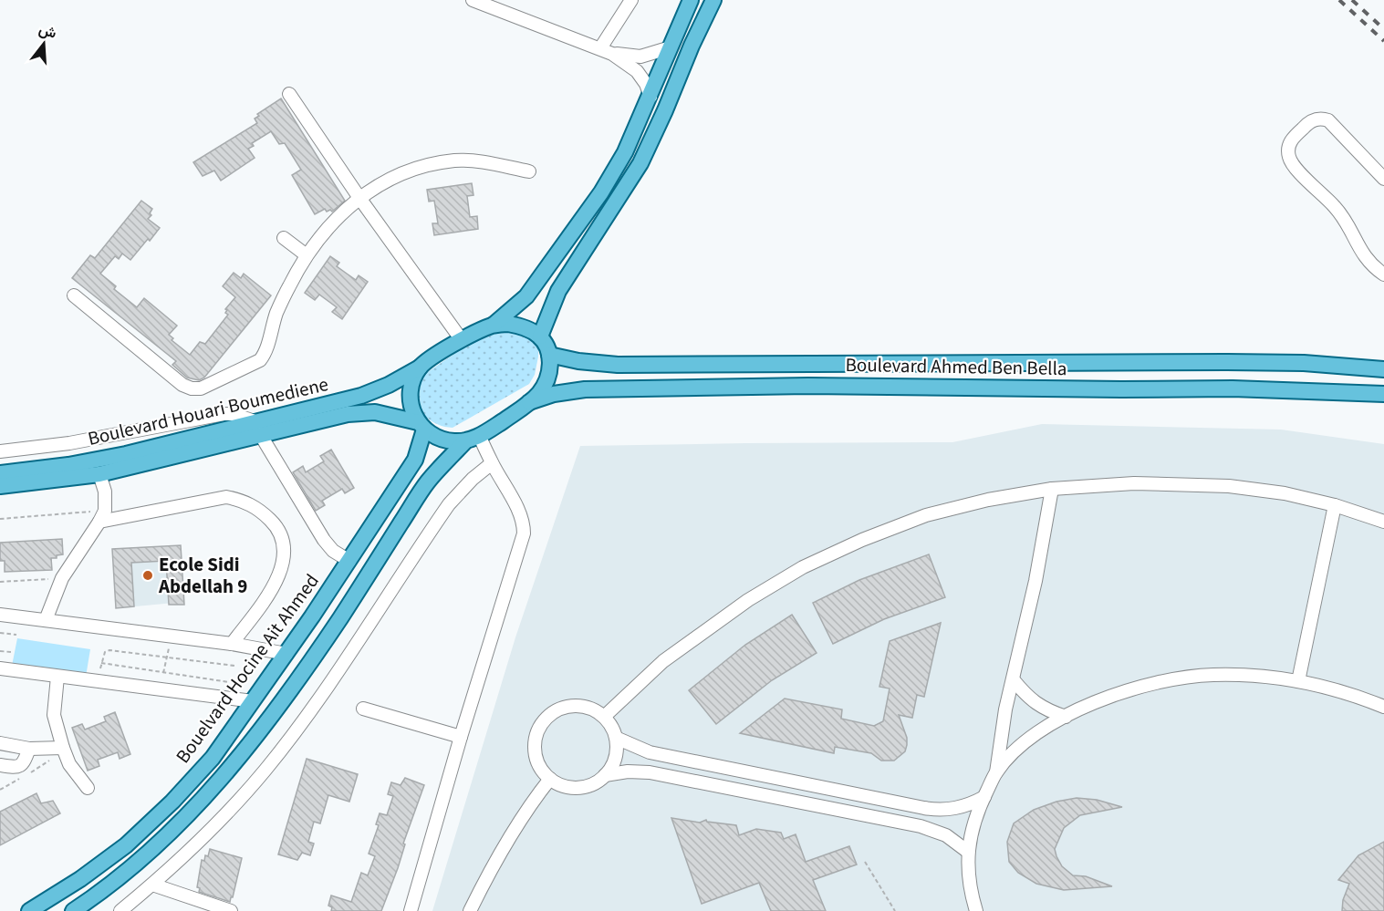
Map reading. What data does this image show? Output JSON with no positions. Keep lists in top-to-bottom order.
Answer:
{
  "streets": {
    "main road": ["Boulevard Ahmed Ben Bella", "Boulevard Houari Boumediene", "Bouelvard Hocine Ait Ahmed"]
  },
  "crossings": [
    ["Boulevard Ahmed Ben Bella", "Boulevard Houari Boumediene"],
    ["Boulevard Ahmed Ben Bella", "Bouelvard Hocine Ait Ahmed"],
    ["Boulevard Houari Boumediene", "Bouelvard Hocine Ait Ahmed"]
  ],
  "places": ["Ecole Sidi Abdellah 9"],
  "north": "top"
}
